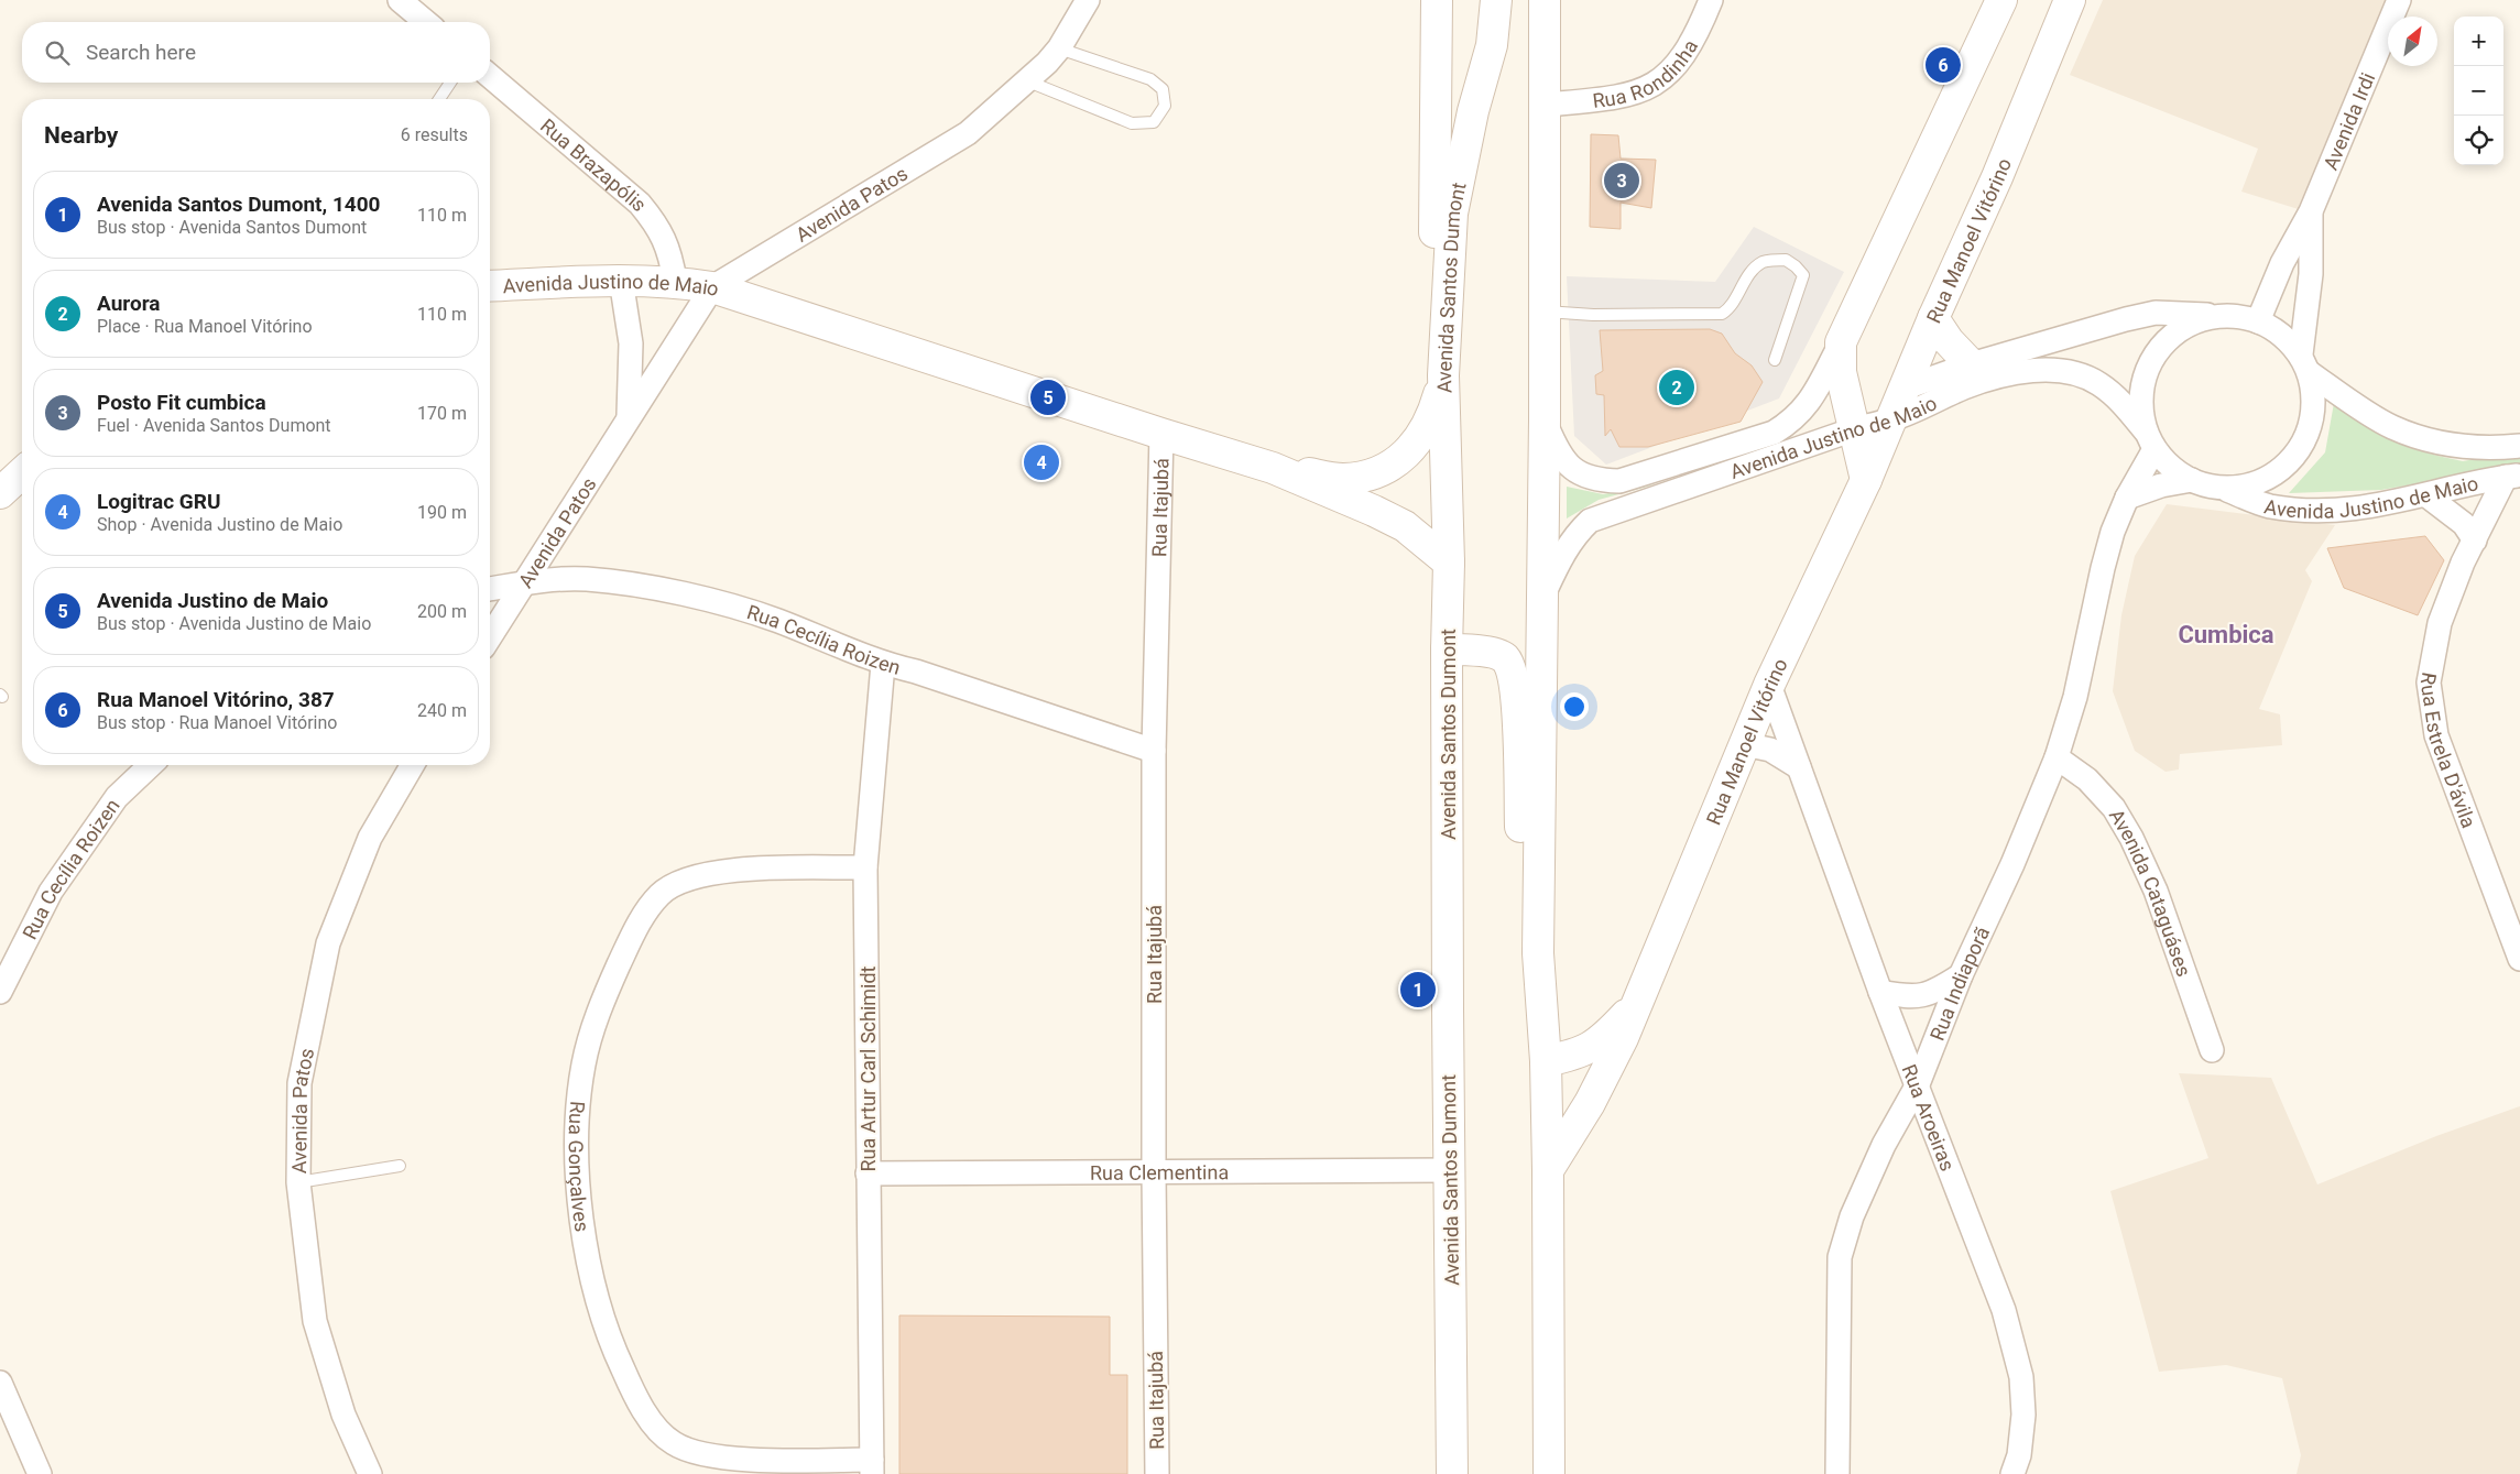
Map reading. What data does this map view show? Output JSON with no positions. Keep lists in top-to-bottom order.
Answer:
{
  "streets": {
    "main road": ["Rua Manoel Vitórino", "Avenida Justino de Maio", "Avenida Santos Dumont"],
    "street": [
      "Rua Rondinha",
      "Avenida Irdi",
      "Rua Brazapólis",
      "Avenida Patos",
      "Rua Itajubá",
      "Rua Cecília Roizen",
      "Rua Estrela D'ávila",
      "Avenida Cataguáses",
      "Rua Indiaporã",
      "Rua Artur Carl Schimidt",
      "Rua Aroeiras",
      "Rua Gonçalves",
      "Rua Clementina"
    ]
  },
  "crossings": [
    ["Avenida Irdi", "Avenida Justino de Maio"],
    ["Avenida Irdi", "Rua Indiaporã"],
    ["Rua Brazapólis", "Avenida Justino de Maio"],
    ["Avenida Patos", "Avenida Justino de Maio"],
    ["Avenida Patos", "Rua Cecília Roizen"],
    ["Rua Manoel Vitórino", "Avenida Justino de Maio"],
    ["Rua Manoel Vitórino", "Rua Aroeiras"],
    ["Avenida Justino de Maio", "Avenida Santos Dumont"],
    ["Avenida Justino de Maio", "Rua Itajubá"],
    ["Avenida Justino de Maio", "Rua Estrela D'ávila"],
    ["Avenida Justino de Maio", "Rua Indiaporã"],
    ["Avenida Santos Dumont", "Rua Clementina"],
    ["Rua Itajubá", "Rua Cecília Roizen"],
    ["Rua Itajubá", "Rua Clementina"],
    ["Rua Cecília Roizen", "Rua Artur Carl Schimidt"],
    ["Avenida Cataguáses", "Rua Indiaporã"],
    ["Rua Indiaporã", "Rua Aroeiras"],
    ["Rua Artur Carl Schimidt", "Rua Gonçalves"],
    ["Rua Artur Carl Schimidt", "Rua Clementina"]
  ],
  "districts": ["Cumbica"],
  "north": "top right",
  "page": {
    "map_buttons": ["+", "−"],
    "search": "Search here",
    "pins": [
      "6",
      "3",
      "2",
      "5",
      "4",
      "1"
    ],
    "heading": ["Nearby", "6 results"],
    "list": [
      {
        "mark": "1",
        "name": "Avenida Santos Dumont, 1400",
        "note": "Bus stop · Avenida Santos Dumont",
        "value": "110 m"
      },
      {
        "mark": "2",
        "name": "Aurora",
        "note": "Place · Rua Manoel Vitórino",
        "value": "110 m"
      },
      {
        "mark": "3",
        "name": "Posto Fit cumbica",
        "note": "Fuel · Avenida Santos Dumont",
        "value": "170 m"
      },
      {
        "mark": "4",
        "name": "Logitrac GRU",
        "note": "Shop · Avenida Justino de Maio",
        "value": "190 m"
      },
      {
        "mark": "5",
        "name": "Avenida Justino de Maio",
        "note": "Bus stop · Avenida Justino de Maio",
        "value": "200 m"
      },
      {
        "mark": "6",
        "name": "Rua Manoel Vitórino, 387",
        "note": "Bus stop · Rua Manoel Vitórino",
        "value": "240 m"
      }
    ]
  }
}
